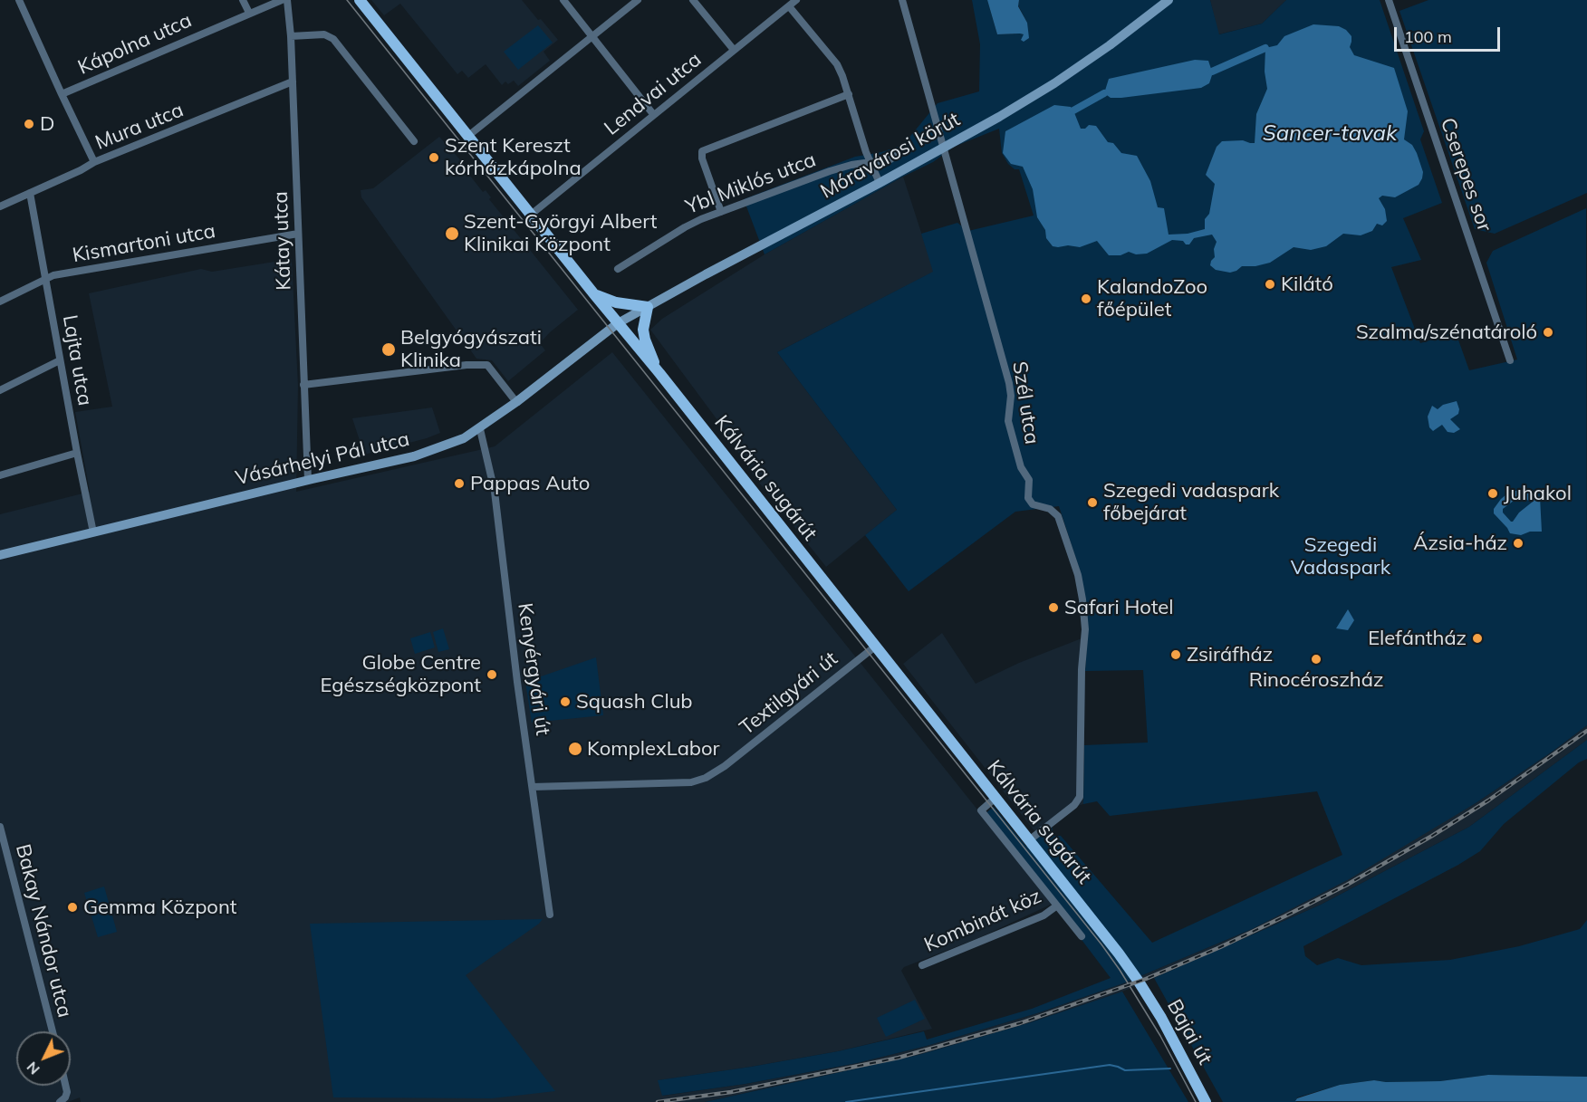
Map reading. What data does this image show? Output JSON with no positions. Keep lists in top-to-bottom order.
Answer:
{
  "streets": {
    "main road": [
      "Móravárosi körút",
      "Vásárhelyi Pál utca",
      "Kálvária sugárút",
      "Bajai út"
    ],
    "street": [
      "Kápolna utca",
      "Lendvai utca",
      "Mura utca",
      "Cserepes sor",
      "Ybl Miklós utca",
      "Kátay utca",
      "Kismartoni utca",
      "Lajta utca",
      "Szél utca",
      "Kenyérgyári út",
      "Textilgyári út",
      "Kombinát köz",
      "Bakay Nándor utca"
    ]
  },
  "crossings": [
    ["Lendvai utca", "Kálvária sugárút"],
    ["Mura utca", "Kátay utca"],
    ["Mura utca", "Lajta utca"],
    ["Móravárosi körút", "Szél utca"],
    ["Móravárosi körút", "Vásárhelyi Pál utca"],
    ["Móravárosi körút", "Kálvária sugárút"],
    ["Kátay utca", "Kismartoni utca"],
    ["Kátay utca", "Vásárhelyi Pál utca"],
    ["Kismartoni utca", "Lajta utca"],
    ["Lajta utca", "Vásárhelyi Pál utca"],
    ["Szél utca", "Kálvária sugárút"],
    ["Vásárhelyi Pál utca", "Kálvária sugárút"],
    ["Vásárhelyi Pál utca", "Kenyérgyári út"],
    ["Kálvária sugárút", "Textilgyári út"],
    ["Kálvária sugárút", "Kombinát köz"],
    ["Kálvária sugárút", "Bajai út"],
    ["Kenyérgyári út", "Textilgyári út"]
  ],
  "water": ["Sancer-tavak"],
  "parks": ["Szegedi Vadaspark"],
  "places": [
    "D",
    "Szent Kereszt kórházkápolna",
    "Szent-Györgyi Albert Klinikai Központ",
    "Kilátó",
    "KalandoZoo főépület",
    "Szalma/szénatároló",
    "Belgyógyászati Klinika",
    "Pappas Auto",
    "Juhakol",
    "Szegedi vadaspark főbejárat",
    "Ázsia-ház",
    "Safari Hotel",
    "Elefántház",
    "Zsiráfház",
    "Rinocéroszház",
    "Globe Centre Egészségközpont",
    "Squash Club",
    "KomplexLabor",
    "Gemma Központ"
  ],
  "scale_bar": "100 m",
  "north": "bottom left"
}
